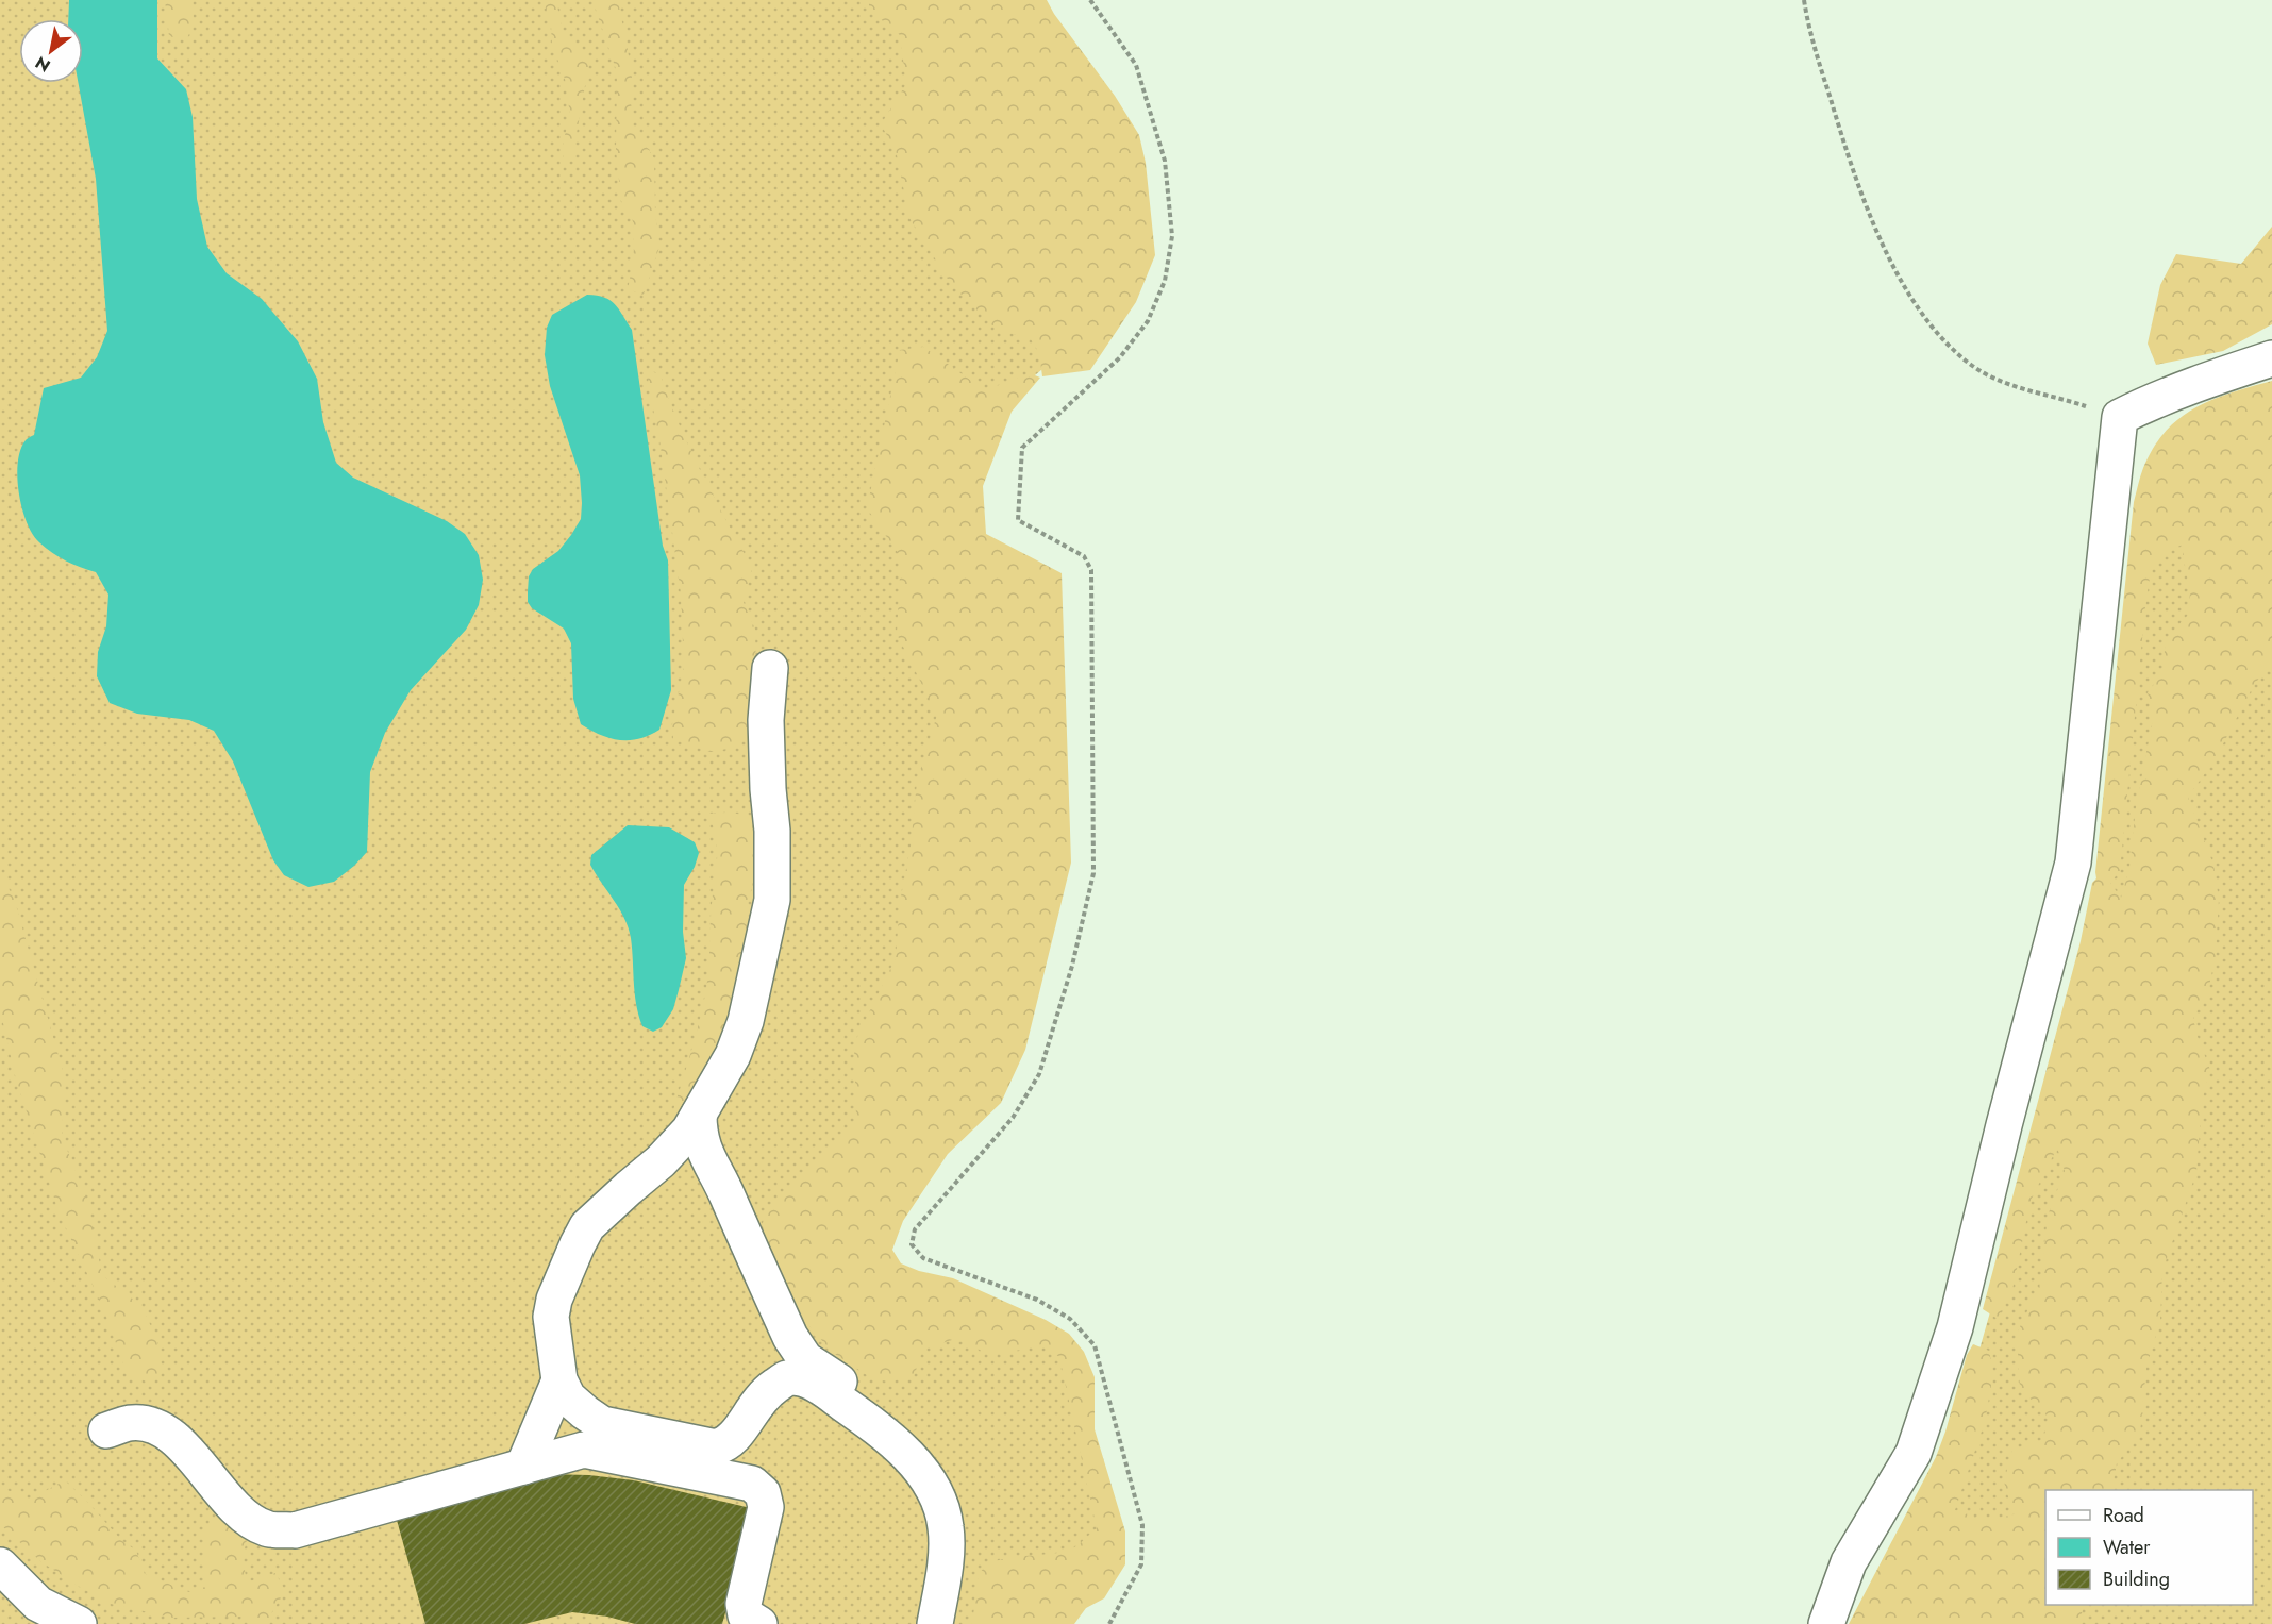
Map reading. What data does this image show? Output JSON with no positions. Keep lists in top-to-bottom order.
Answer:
{
  "legend": ["Road", "Water", "Building"],
  "north": "bottom left"
}
